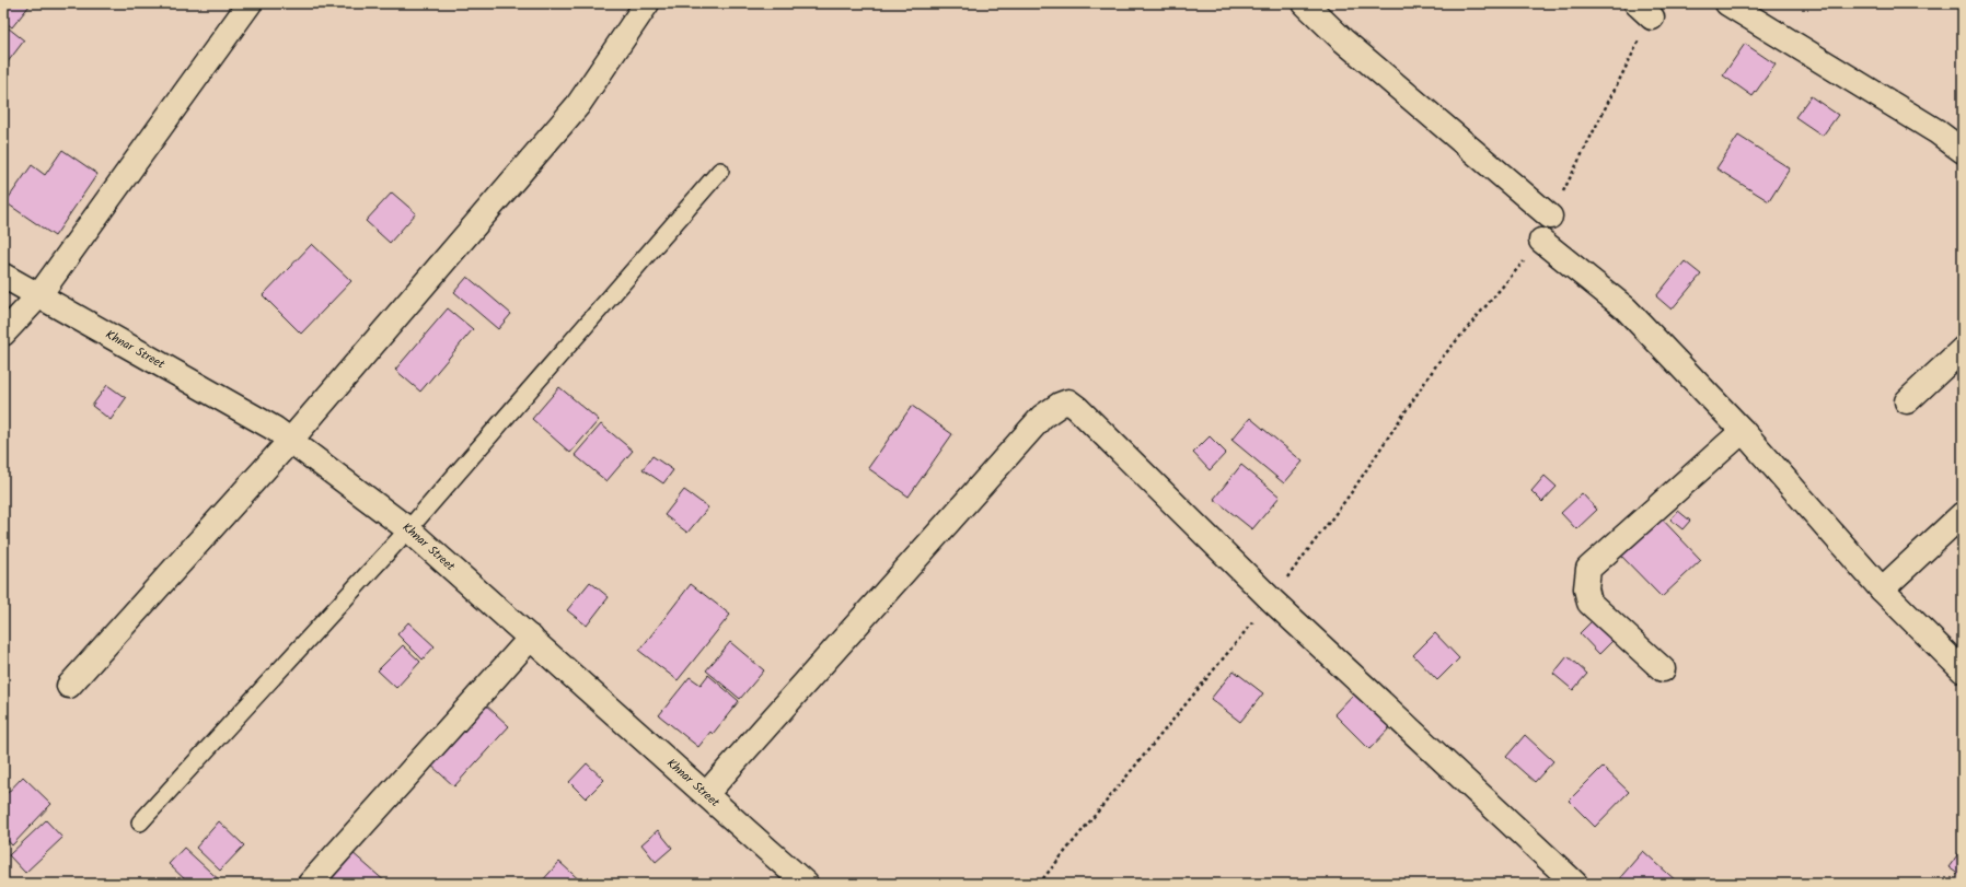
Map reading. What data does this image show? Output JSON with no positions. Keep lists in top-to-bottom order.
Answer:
{
  "streets": {
    "street": ["Khnar Street"]
  }
}
